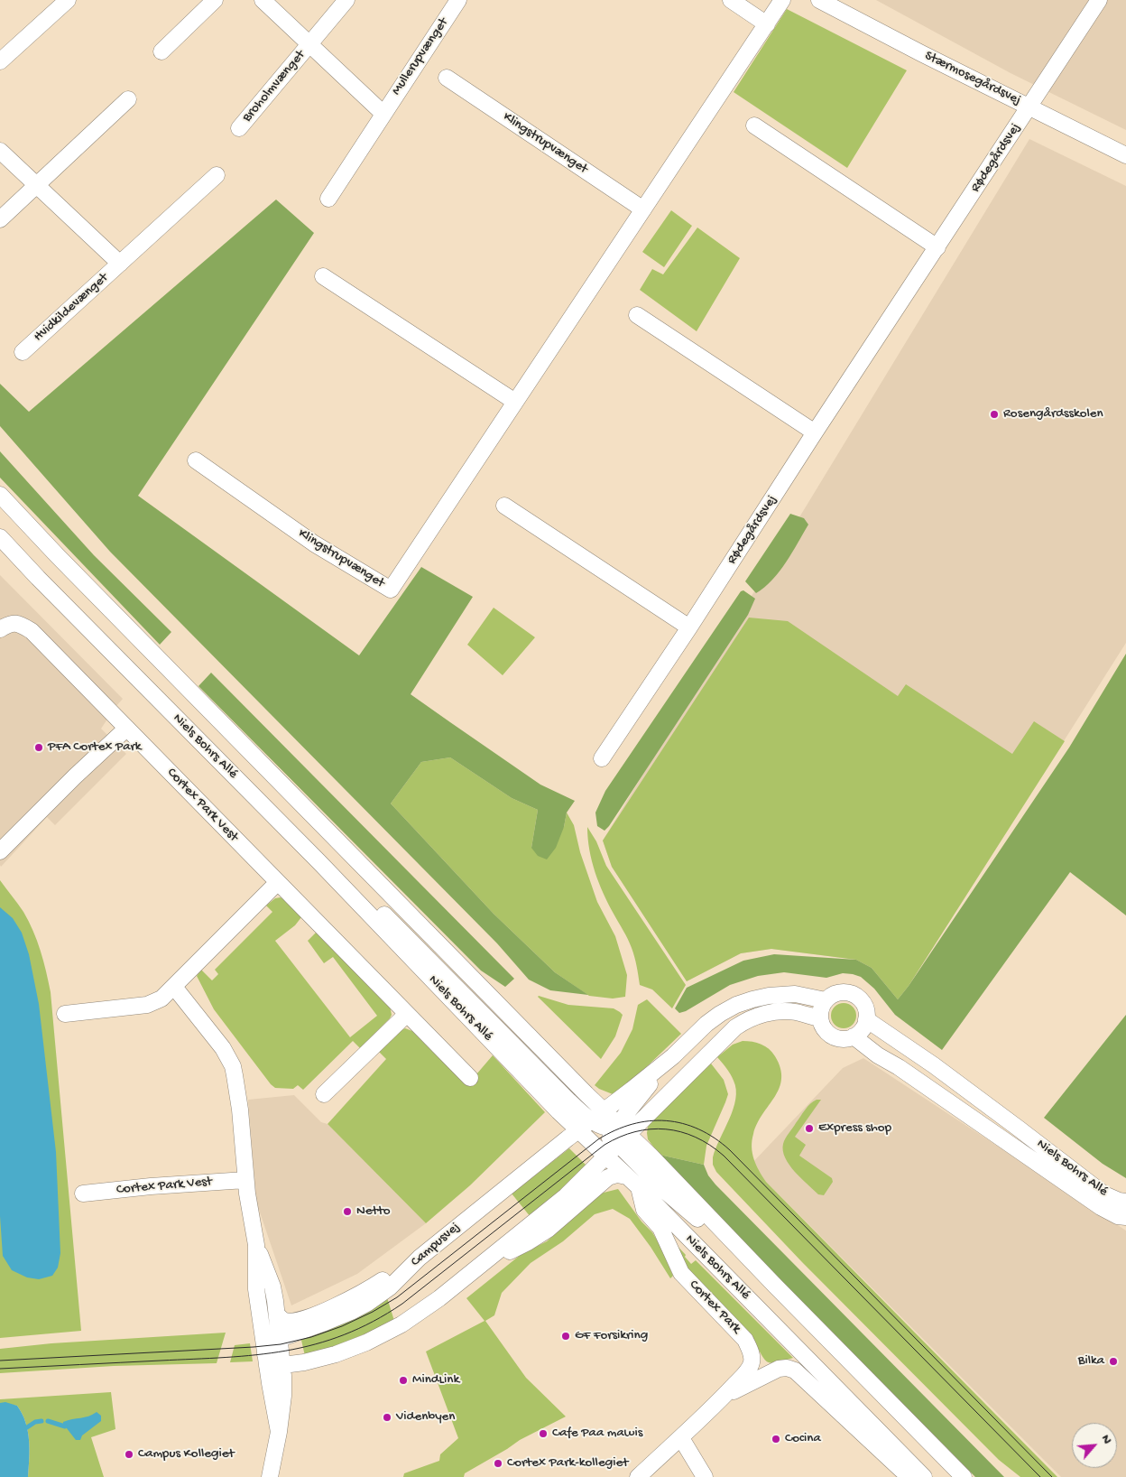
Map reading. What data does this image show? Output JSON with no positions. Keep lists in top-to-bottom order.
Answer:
{
  "streets": {
    "street": [
      "Mullerupvænget",
      "Stærmosegårdsvej",
      "Broholmvænget",
      "Klingstrupvænget",
      "Rødegårdsvej",
      "Hvidkildevænget",
      "Niels Bohrs Allé",
      "Cortex Park Vest",
      "Campusvej",
      "Cortex Park"
    ]
  },
  "crossings": [
    ["Mullerupvænget", "Broholmvænget"],
    ["Stærmosegårdsvej", "Rødegårdsvej"],
    ["Niels Bohrs Allé", "Campusvej"],
    ["Niels Bohrs Allé", "Cortex Park"]
  ],
  "places": [
    "Rosengårdsskolen",
    "PFA Cortex Park",
    "Express shop",
    "Netto",
    "GF Forsikring",
    "Bilka",
    "MindLink",
    "Videnbyen",
    "Cafe Paa mawis",
    "Cocina",
    "Campus Kollegiet",
    "Cortex Park-kollegiet"
  ],
  "north": "top right"
}
